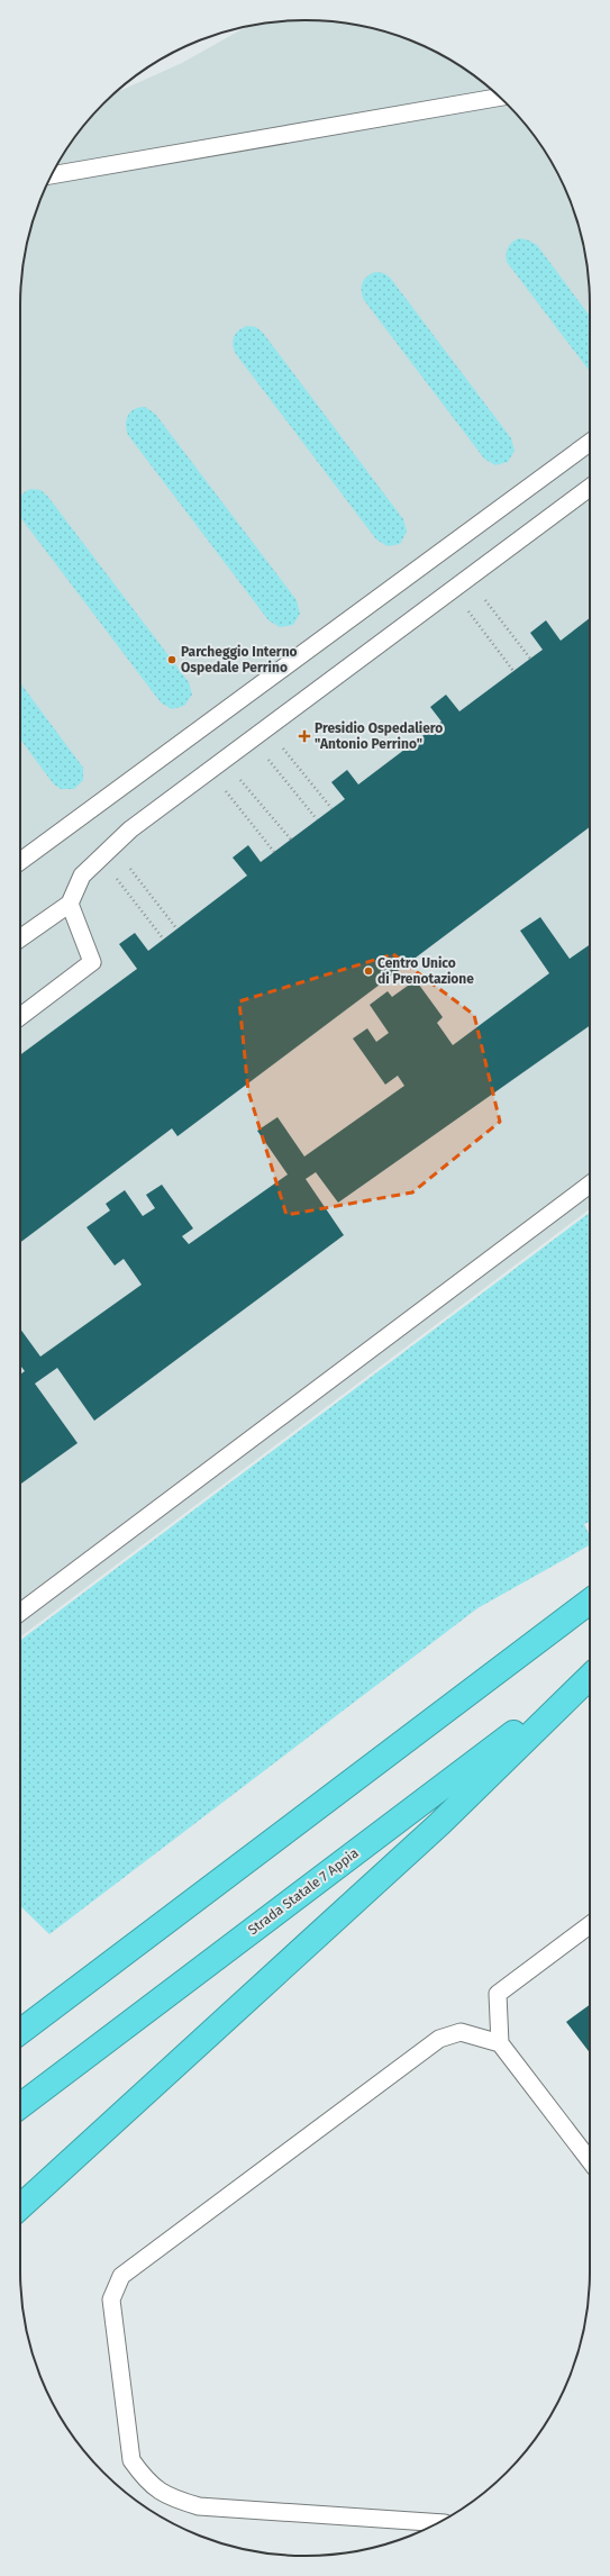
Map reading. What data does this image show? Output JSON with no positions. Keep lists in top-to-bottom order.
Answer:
{
  "streets": {
    "highway": ["Strada Statale 7 Appia"]
  },
  "places": {
    "other": ["Parcheggio Interno Ospedale Perrino", "Centro Unico di Prenotazione"],
    "health": ["Presidio Ospedaliero \"Antonio Perrino\""]
  }
}
